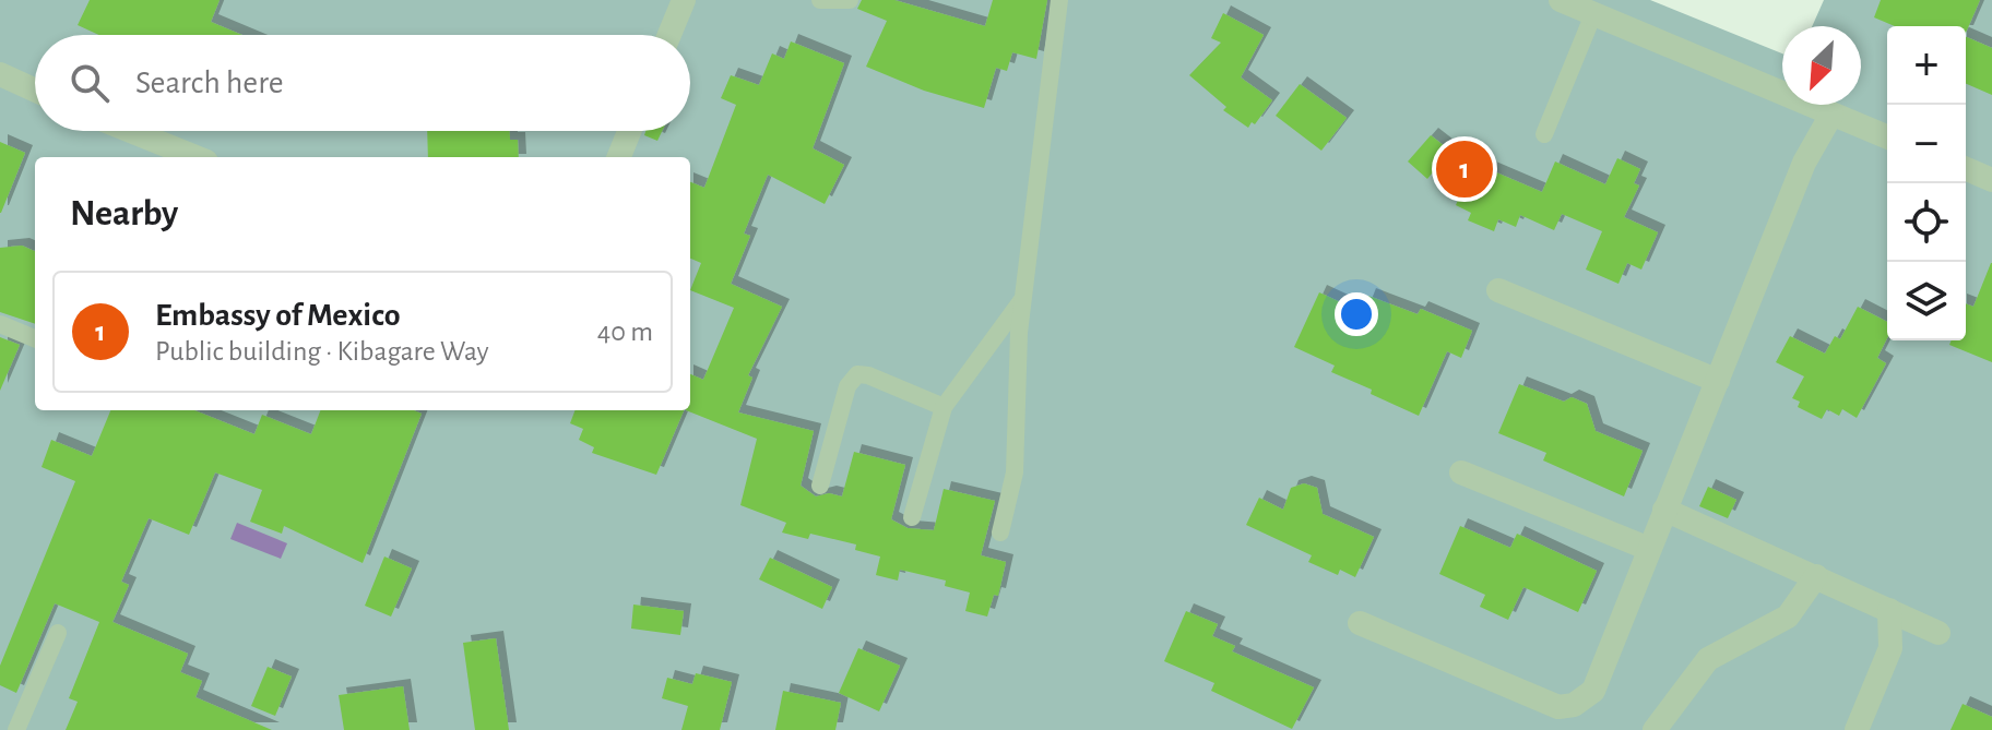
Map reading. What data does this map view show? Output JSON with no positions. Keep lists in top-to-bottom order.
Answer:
{
  "north": "bottom left",
  "page": {
    "map_buttons": ["+", "−"],
    "search": "Search here",
    "pins": "1",
    "heading": "Nearby",
    "list": [
      {
        "mark": "1",
        "name": "Embassy of Mexico",
        "note": "Public building · Kibagare Way",
        "value": "40 m"
      }
    ]
  }
}
